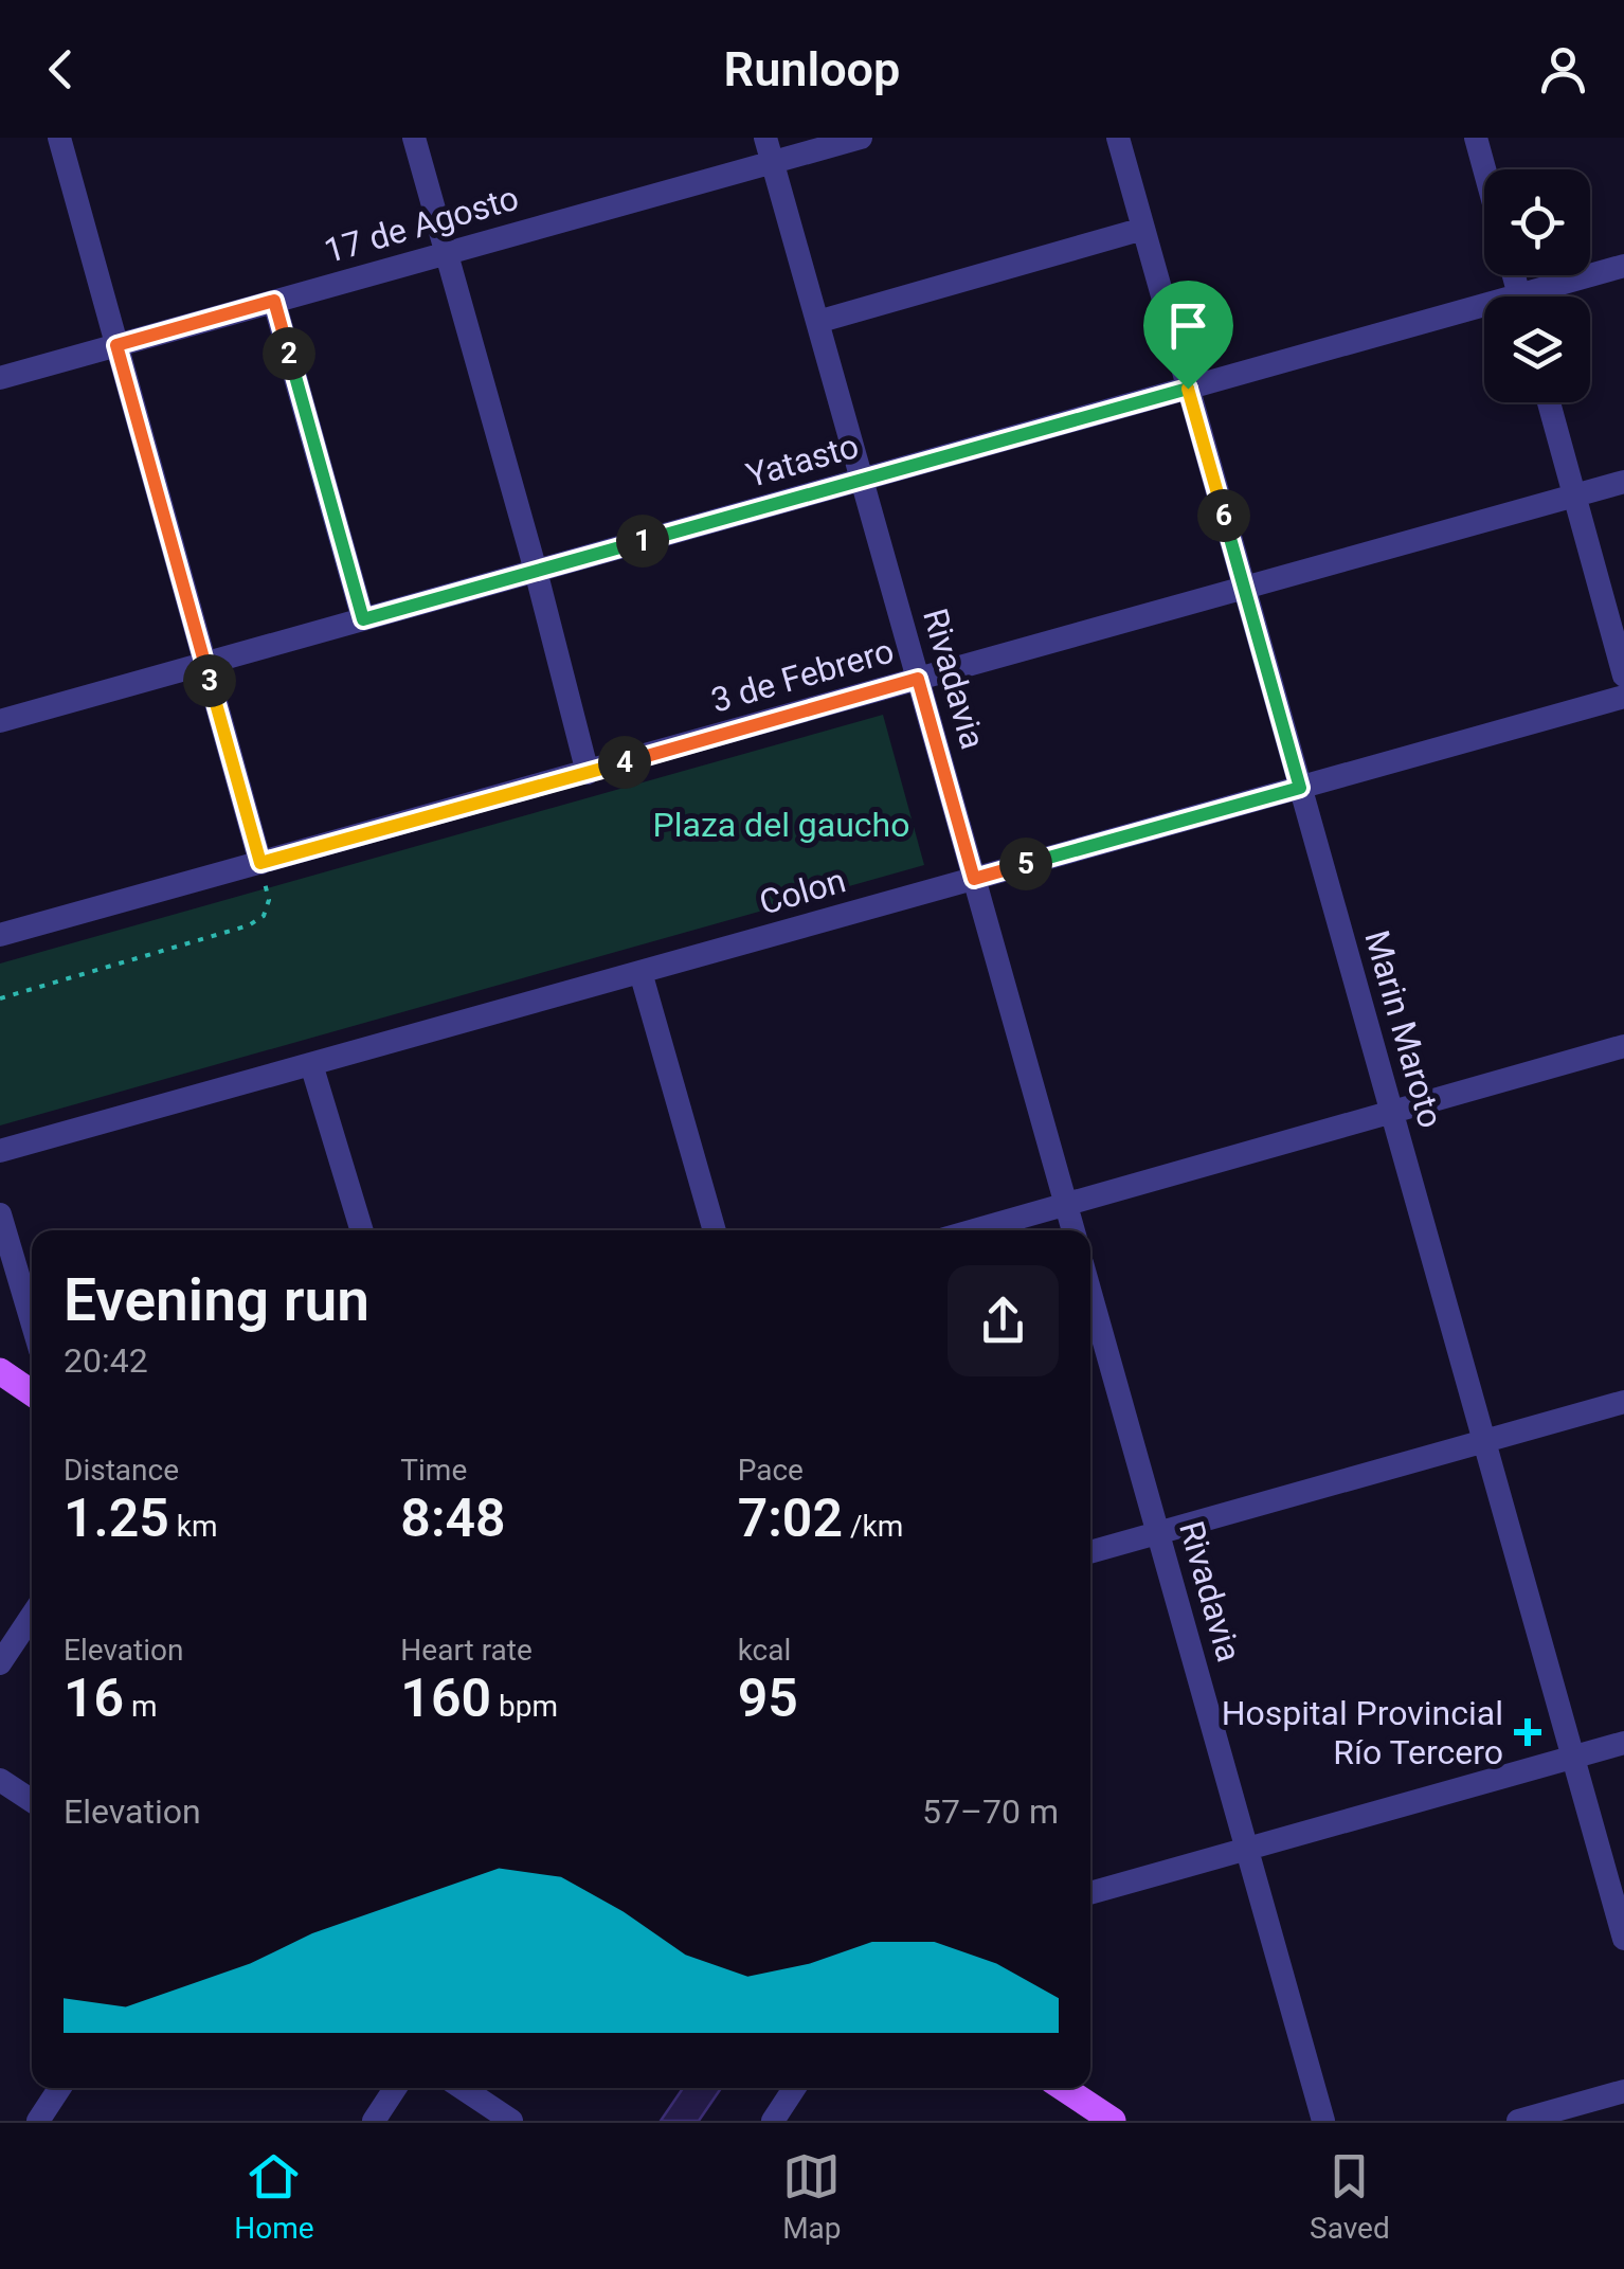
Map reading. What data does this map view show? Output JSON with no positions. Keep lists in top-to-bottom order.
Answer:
{
  "streets": {
    "street": [
      "17 de Agosto",
      "Yatasto",
      "3 de Febrero",
      "Rivadavia",
      "Colon",
      "Marin Maroto"
    ]
  },
  "crossings": [
    ["17 de Agosto", "Rivadavia"],
    ["Yatasto", "Rivadavia"],
    ["Yatasto", "Marin Maroto"],
    ["3 de Febrero", "Rivadavia"],
    ["3 de Febrero", "Marin Maroto"],
    ["Rivadavia", "Colon"],
    ["Colon", "Marin Maroto"]
  ],
  "parks": ["Plaza del gaucho"],
  "places": {
    "health": ["Hospital Provincial Río Tercero"]
  },
  "page": {
    "header": "Runloop",
    "pins": [
      "2",
      "6",
      "1",
      "3",
      "4",
      "5"
    ],
    "heading": ["Evening run", "20:42"],
    "stats": [
      ["Distance", "1.25 km"],
      ["Time", "8:48"],
      ["Pace", "7:02 /km"],
      ["Elevation", "16 m"],
      ["Heart rate", "160 bpm"],
      ["kcal", "95"]
    ],
    "chart": ["Elevation", "57–70 m"],
    "tabs": ["Home", "Map", "Saved"]
  }
}
